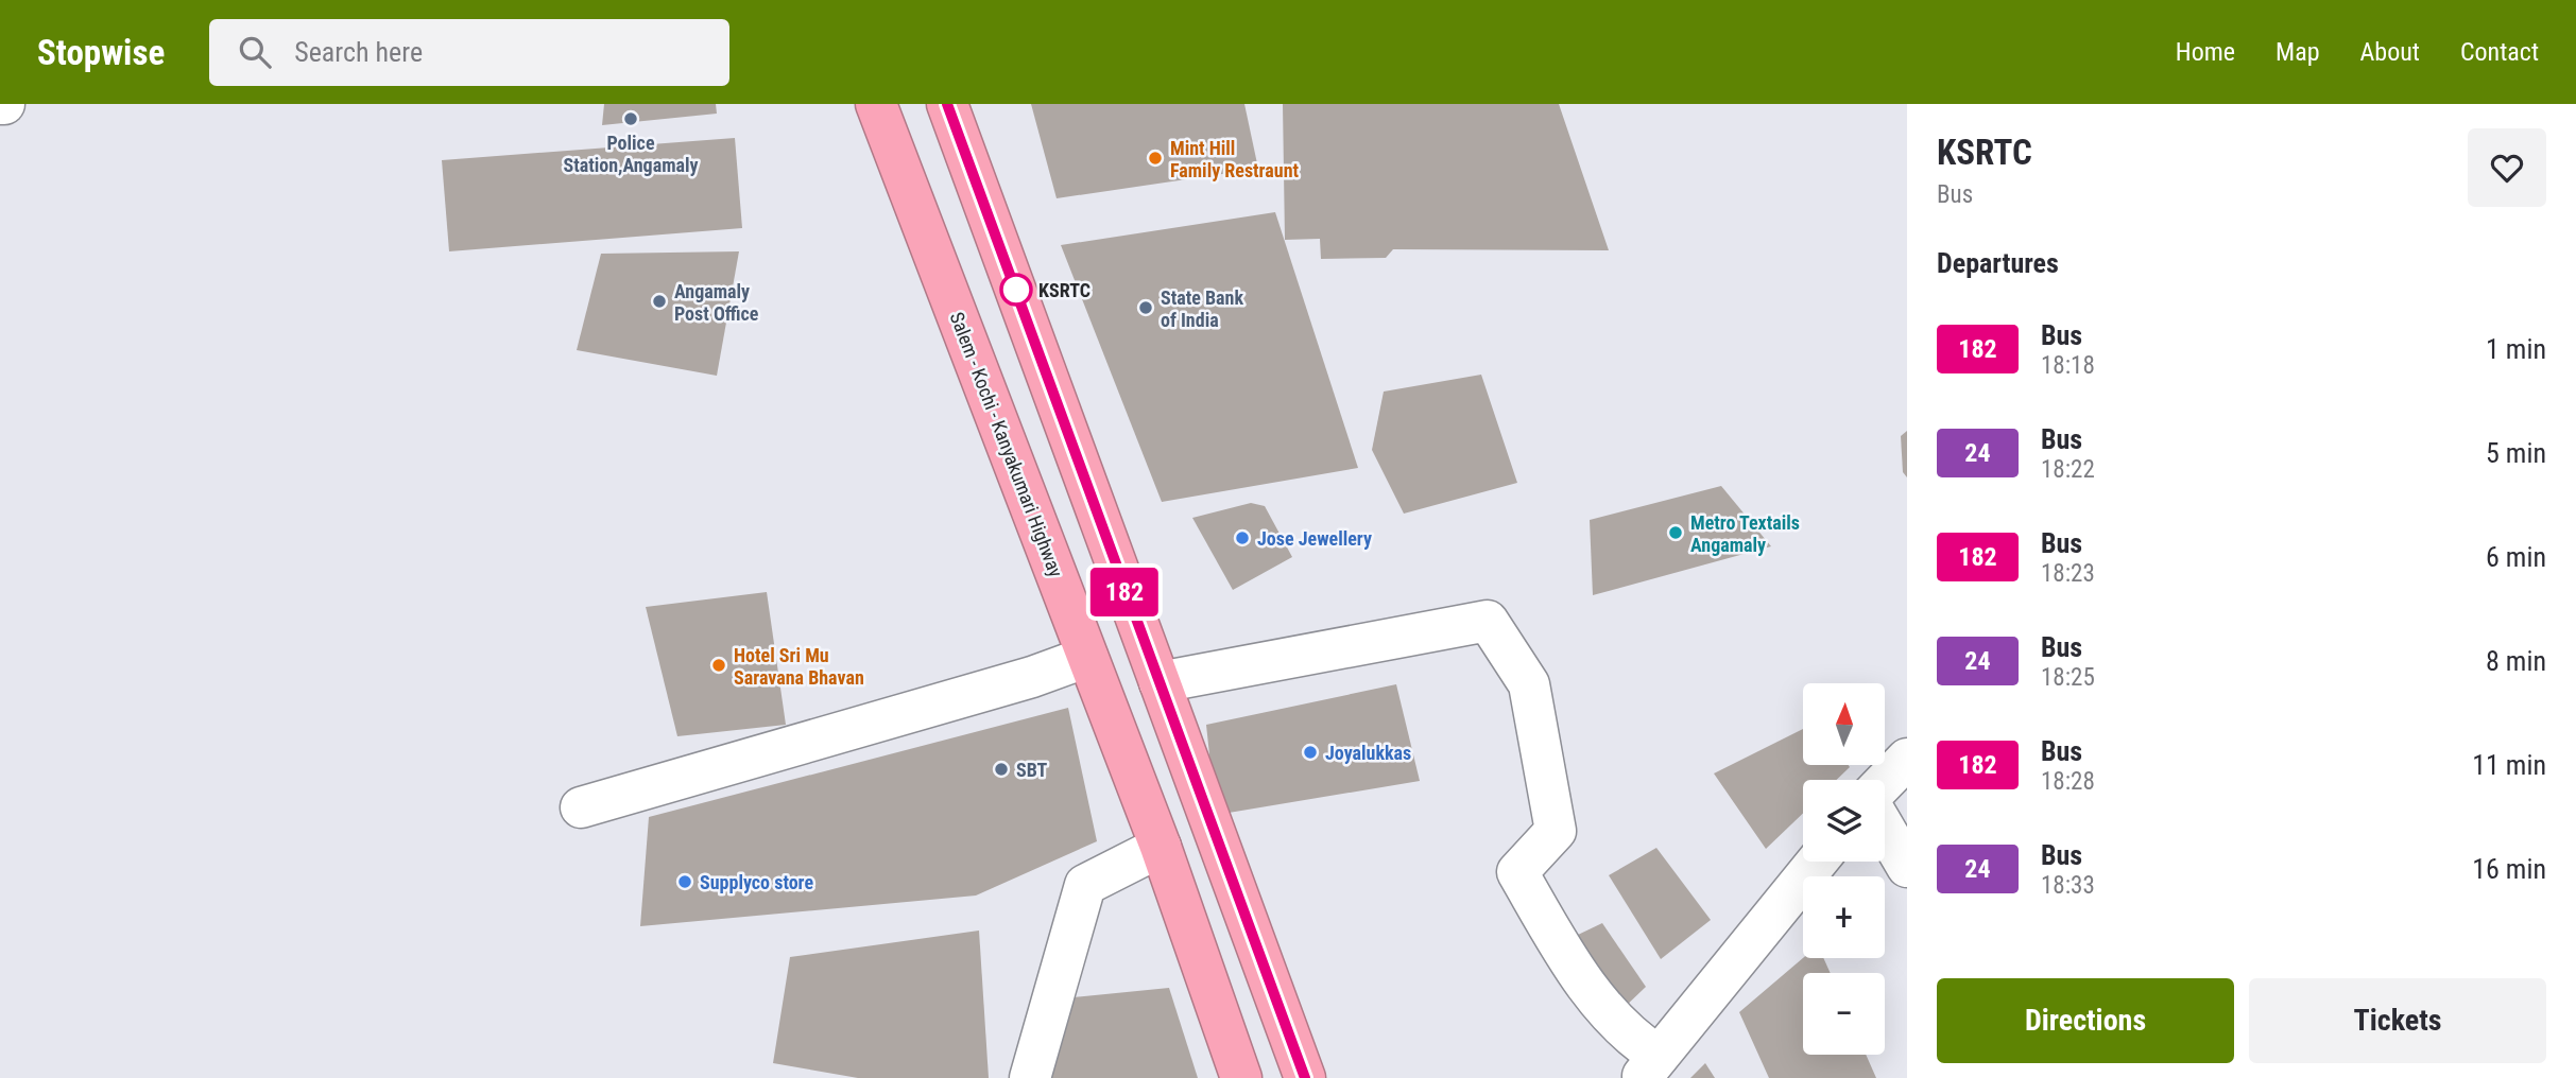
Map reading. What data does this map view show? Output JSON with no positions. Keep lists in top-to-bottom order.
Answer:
{
  "streets": {
    "highway": ["Salem - Kochi - Kanyakumari Highway"]
  },
  "places": [
    "Police Station,Angamaly",
    "Mint Hill Family Restraunt",
    "KSRTC",
    "Angamaly Post Office",
    "State Bank of India",
    "Metro Textails Angamaly",
    "Jose Jewellery",
    "Hotel Sri Mu Saravana Bhavan",
    "Joyalukkas",
    "SBT",
    "Supplyco store"
  ],
  "lines": ["bus line 182"],
  "north": "top",
  "page": {
    "header": "Stopwise",
    "search": "Search here",
    "nav": [
      "Home",
      "Map",
      "About",
      "Contact"
    ],
    "on_map": "182",
    "heading": [
      ["KSRTC", "Bus"],
      "Departures"
    ],
    "list": [
      {
        "mark": "182",
        "name": "Bus",
        "note": "18:18",
        "value": "1 min"
      },
      {
        "mark": "24",
        "name": "Bus",
        "note": "18:22",
        "value": "5 min"
      },
      {
        "mark": "182",
        "name": "Bus",
        "note": "18:23",
        "value": "6 min"
      },
      {
        "mark": "24",
        "name": "Bus",
        "note": "18:25",
        "value": "8 min"
      },
      {
        "mark": "182",
        "name": "Bus",
        "note": "18:28",
        "value": "11 min"
      },
      {
        "mark": "24",
        "name": "Bus",
        "note": "18:33",
        "value": "16 min"
      }
    ],
    "map_buttons": ["+", "−"],
    "buttons": ["Directions", "Tickets"]
  }
}
